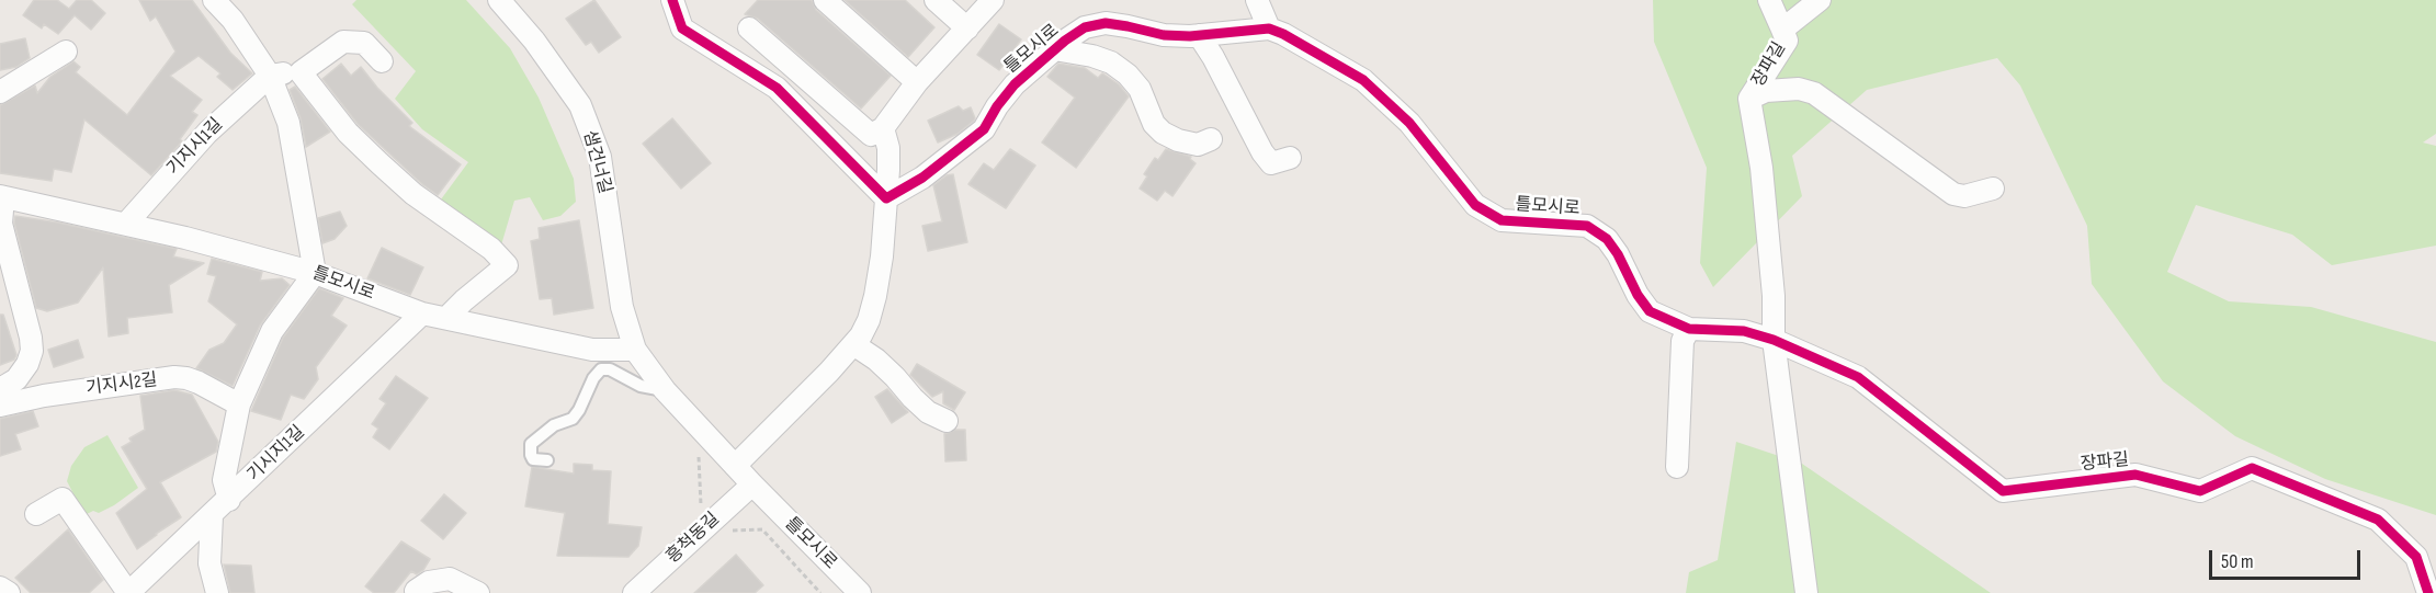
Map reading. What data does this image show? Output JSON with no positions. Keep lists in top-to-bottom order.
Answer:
{
  "streets": {
    "street": [
      "틀모시로",
      "장파길",
      "기지시1길",
      "샘건너길",
      "기지시2길",
      "기시지1길",
      "흥척동길"
    ]
  },
  "crossings": [
    ["틀모시로", "기지시1길"],
    ["틀모시로", "샘건너길"],
    ["틀모시로", "기시지1길"],
    ["틀모시로", "흥척동길"]
  ],
  "scale_bar": "50 m"
}
